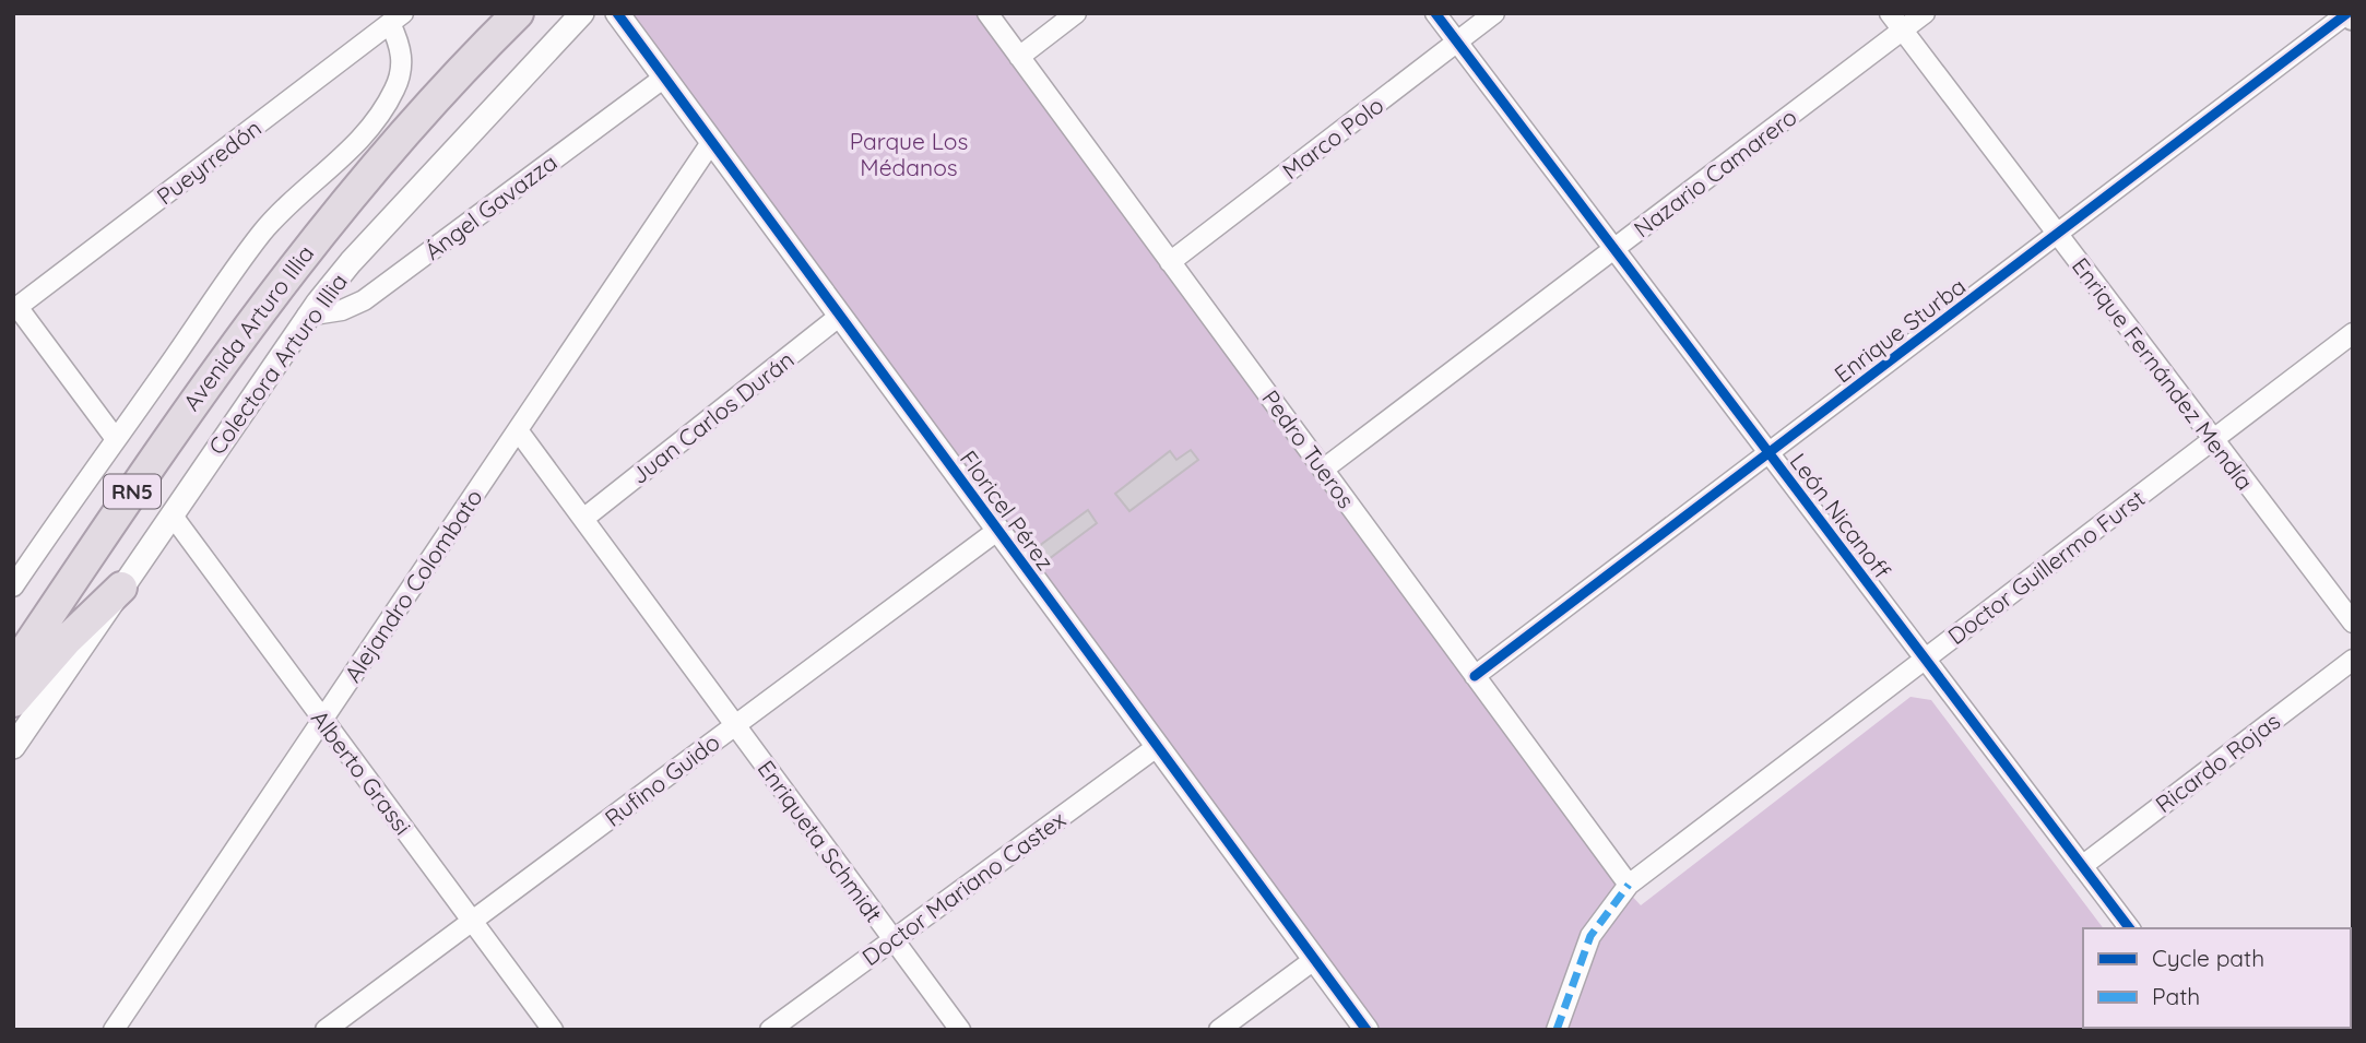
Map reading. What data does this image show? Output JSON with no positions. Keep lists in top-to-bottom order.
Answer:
{
  "streets": {
    "highway": ["Avenida Arturo Illia", "RN5"],
    "street": [
      "Marco Polo",
      "Pueyrredón",
      "Nazario Camarero",
      "Ángel Gavazza",
      "Enrique Sturba",
      "Colectora Arturo Illia",
      "Enrique Fernández Mendía",
      "Juan Carlos Durán",
      "Pedro Tueros",
      "Floricel Pérez",
      "León Nicanoff",
      "Doctor Guillermo Furst",
      "Alejandro Colombato",
      "Ricardo Rojas",
      "Alberto Grassi",
      "Rufino Guido",
      "Enriqueta Schmidt",
      "Doctor Mariano Castex"
    ]
  },
  "crossings": [
    ["Marco Polo", "Pedro Tueros"],
    ["Marco Polo", "León Nicanoff"],
    ["Nazario Camarero", "Enrique Fernández Mendía"],
    ["Nazario Camarero", "Pedro Tueros"],
    ["Nazario Camarero", "León Nicanoff"],
    ["Ángel Gavazza", "Colectora Arturo Illia"],
    ["Ángel Gavazza", "Floricel Pérez"],
    ["Enrique Sturba", "Enrique Fernández Mendía"],
    ["Enrique Sturba", "Pedro Tueros"],
    ["Enrique Sturba", "León Nicanoff"],
    ["Colectora Arturo Illia", "Alberto Grassi"],
    ["Enrique Fernández Mendía", "Doctor Guillermo Furst"],
    ["Juan Carlos Durán", "Floricel Pérez"],
    ["Juan Carlos Durán", "Enriqueta Schmidt"],
    ["Pedro Tueros", "Doctor Guillermo Furst"],
    ["Floricel Pérez", "Alejandro Colombato"],
    ["Floricel Pérez", "Rufino Guido"],
    ["Floricel Pérez", "Doctor Mariano Castex"],
    ["León Nicanoff", "Doctor Guillermo Furst"],
    ["León Nicanoff", "Ricardo Rojas"],
    ["Alejandro Colombato", "Alberto Grassi"],
    ["Alejandro Colombato", "Enriqueta Schmidt"],
    ["Alberto Grassi", "Rufino Guido"],
    ["Rufino Guido", "Enriqueta Schmidt"],
    ["Enriqueta Schmidt", "Doctor Mariano Castex"]
  ],
  "parks": ["Parque Los Médanos"],
  "legend": ["Cycle path", "Path"]
}
